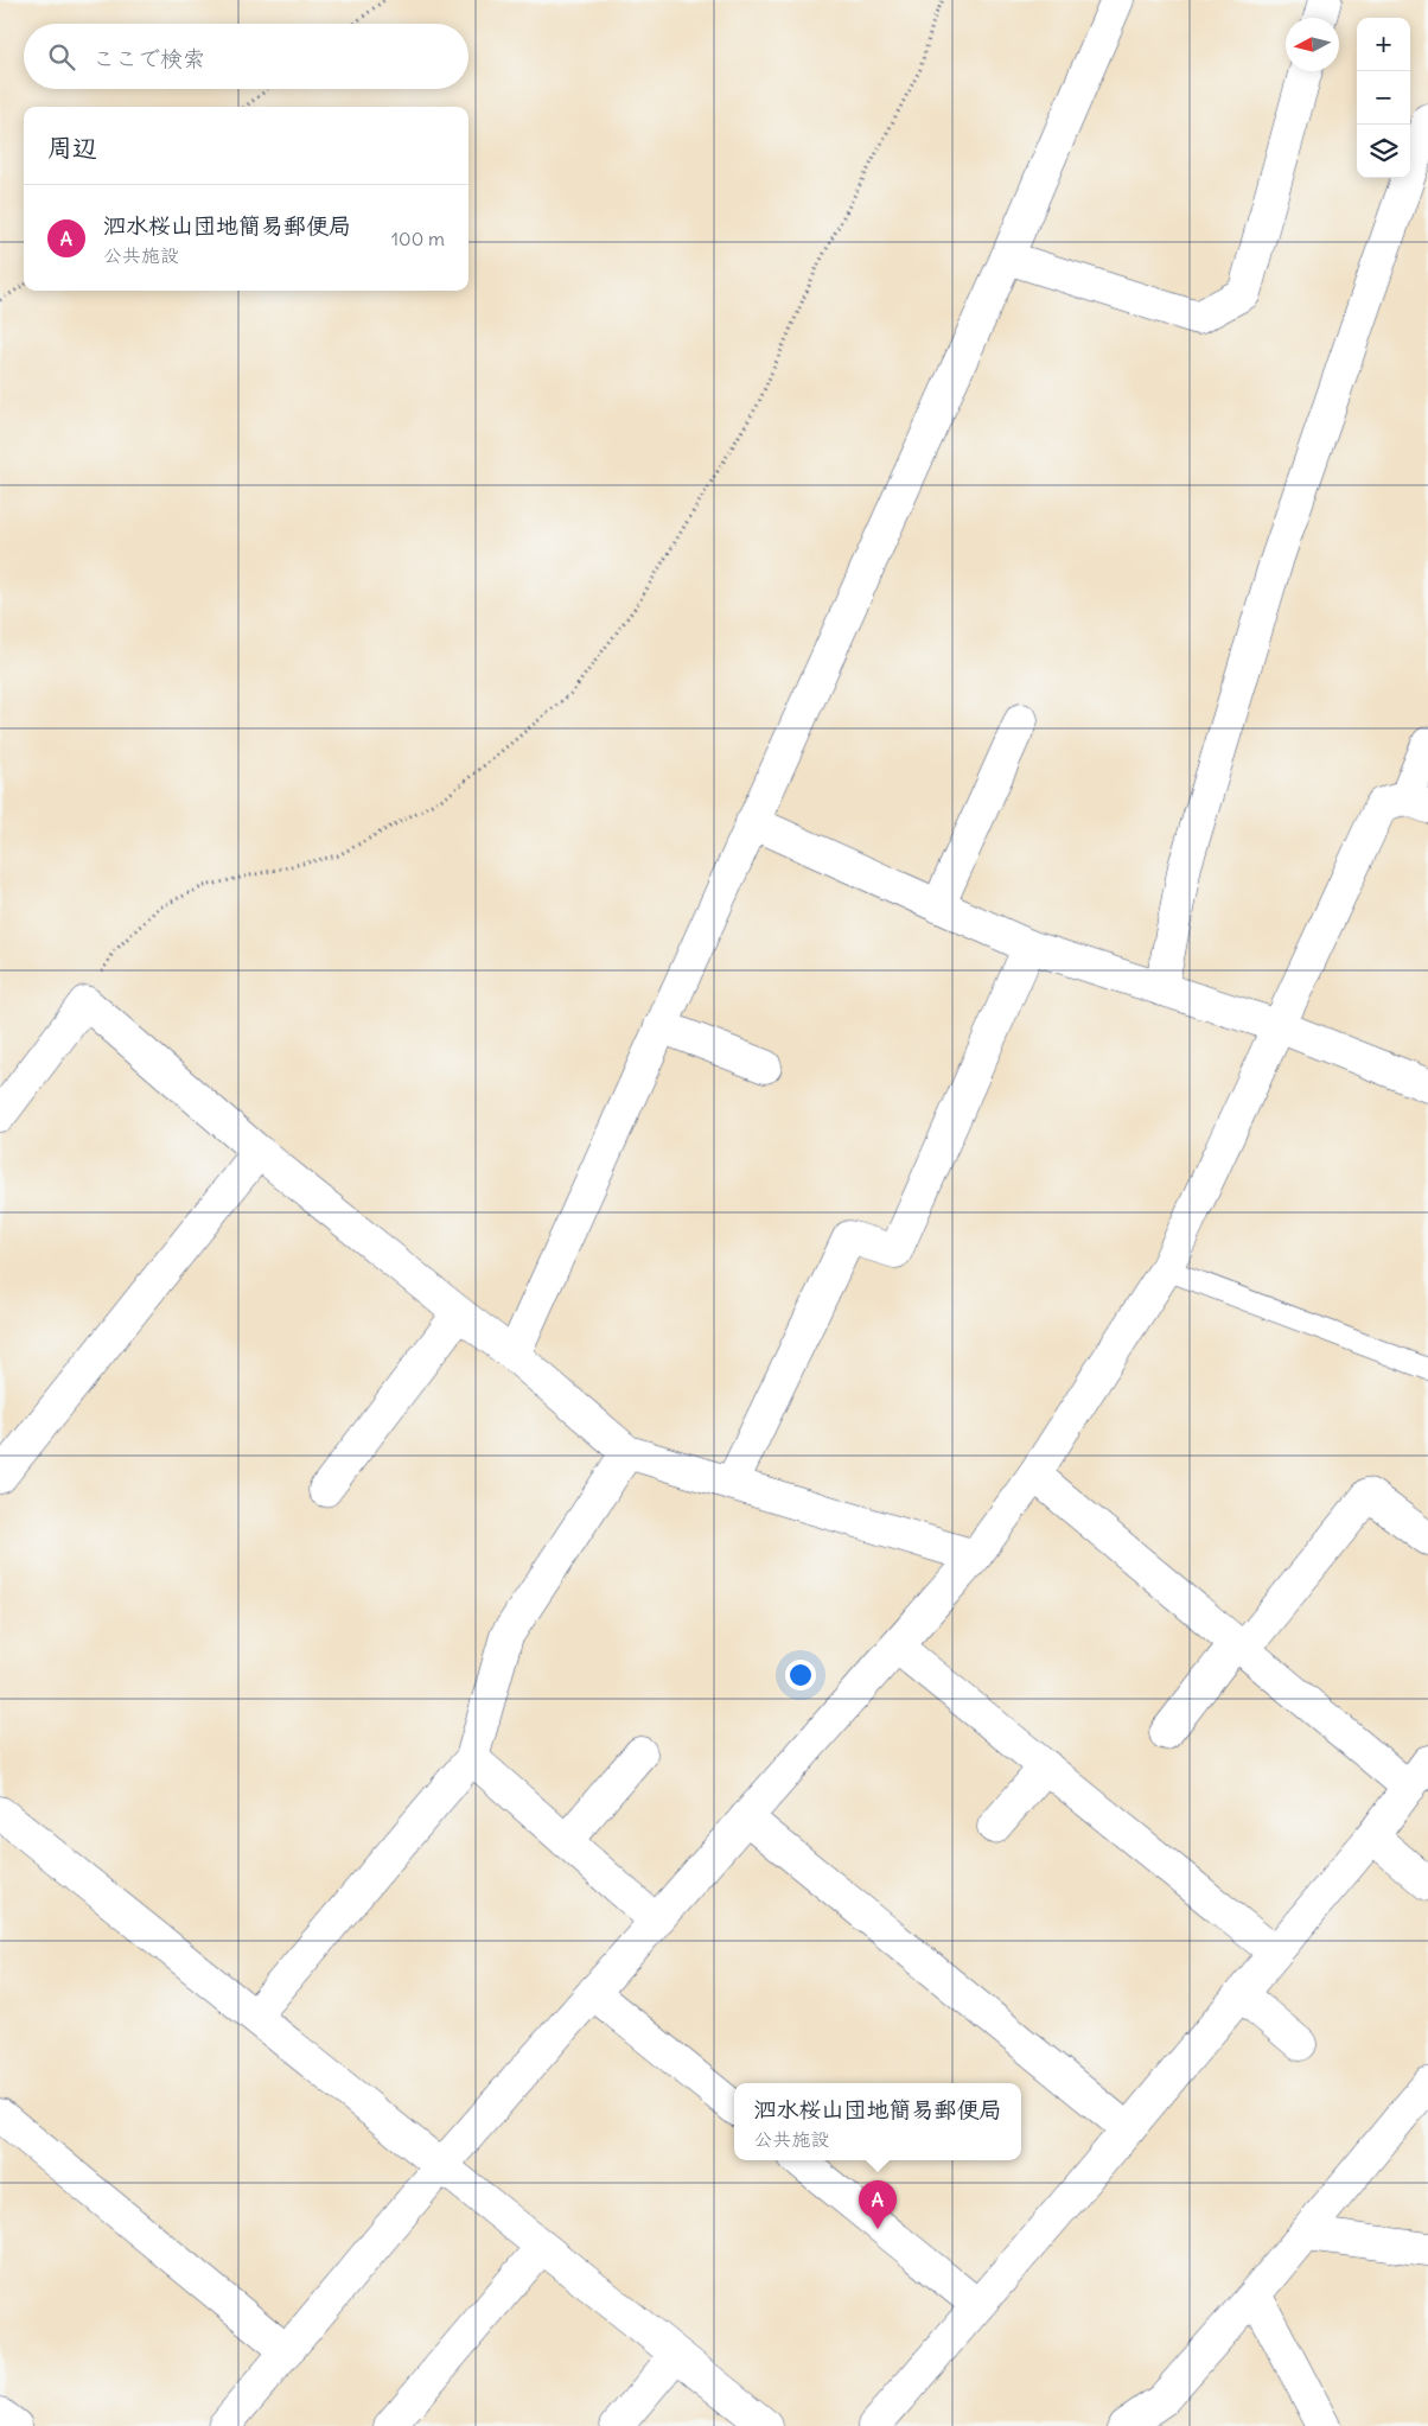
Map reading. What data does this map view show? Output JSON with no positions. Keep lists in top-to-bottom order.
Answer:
{
  "north": "left",
  "page": {
    "map_buttons": ["+", "−"],
    "search": "ここで検索",
    "heading": "周辺",
    "list": [
      {
        "mark": "A",
        "name": "泗水桜山団地簡易郵便局",
        "note": "公共施設",
        "value": "100 m"
      }
    ],
    "popup": ["泗水桜山団地簡易郵便局", "公共施設"],
    "pins": "A"
  }
}
